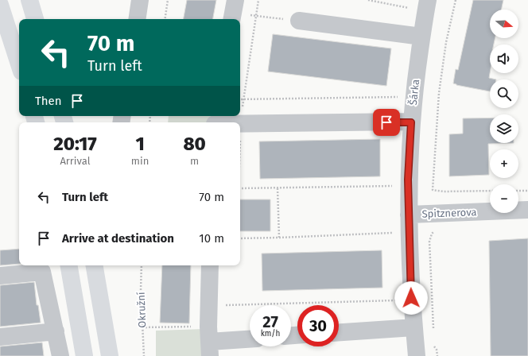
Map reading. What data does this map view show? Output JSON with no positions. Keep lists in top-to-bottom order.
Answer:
{
  "streets": {
    "street": ["Šárka", "Spitznerova"],
    "path": ["Okružní"]
  },
  "crossings": [
    ["Šárka", "Spitznerova"]
  ],
  "north": "right",
  "page": {
    "map_buttons": ["+", "−"],
    "turn": ["70 m", "Turn left"],
    "then": "Then",
    "eta": [
      "20:17",
      "Arrival",
      "1",
      "min",
      "80",
      "m"
    ],
    "list": [
      {
        "name": "Turn left",
        "value": "70 m"
      },
      {
        "name": "Arrive at destination",
        "value": "10 m"
      }
    ],
    "speed": "27 km/h",
    "limit": "30"
  }
}
